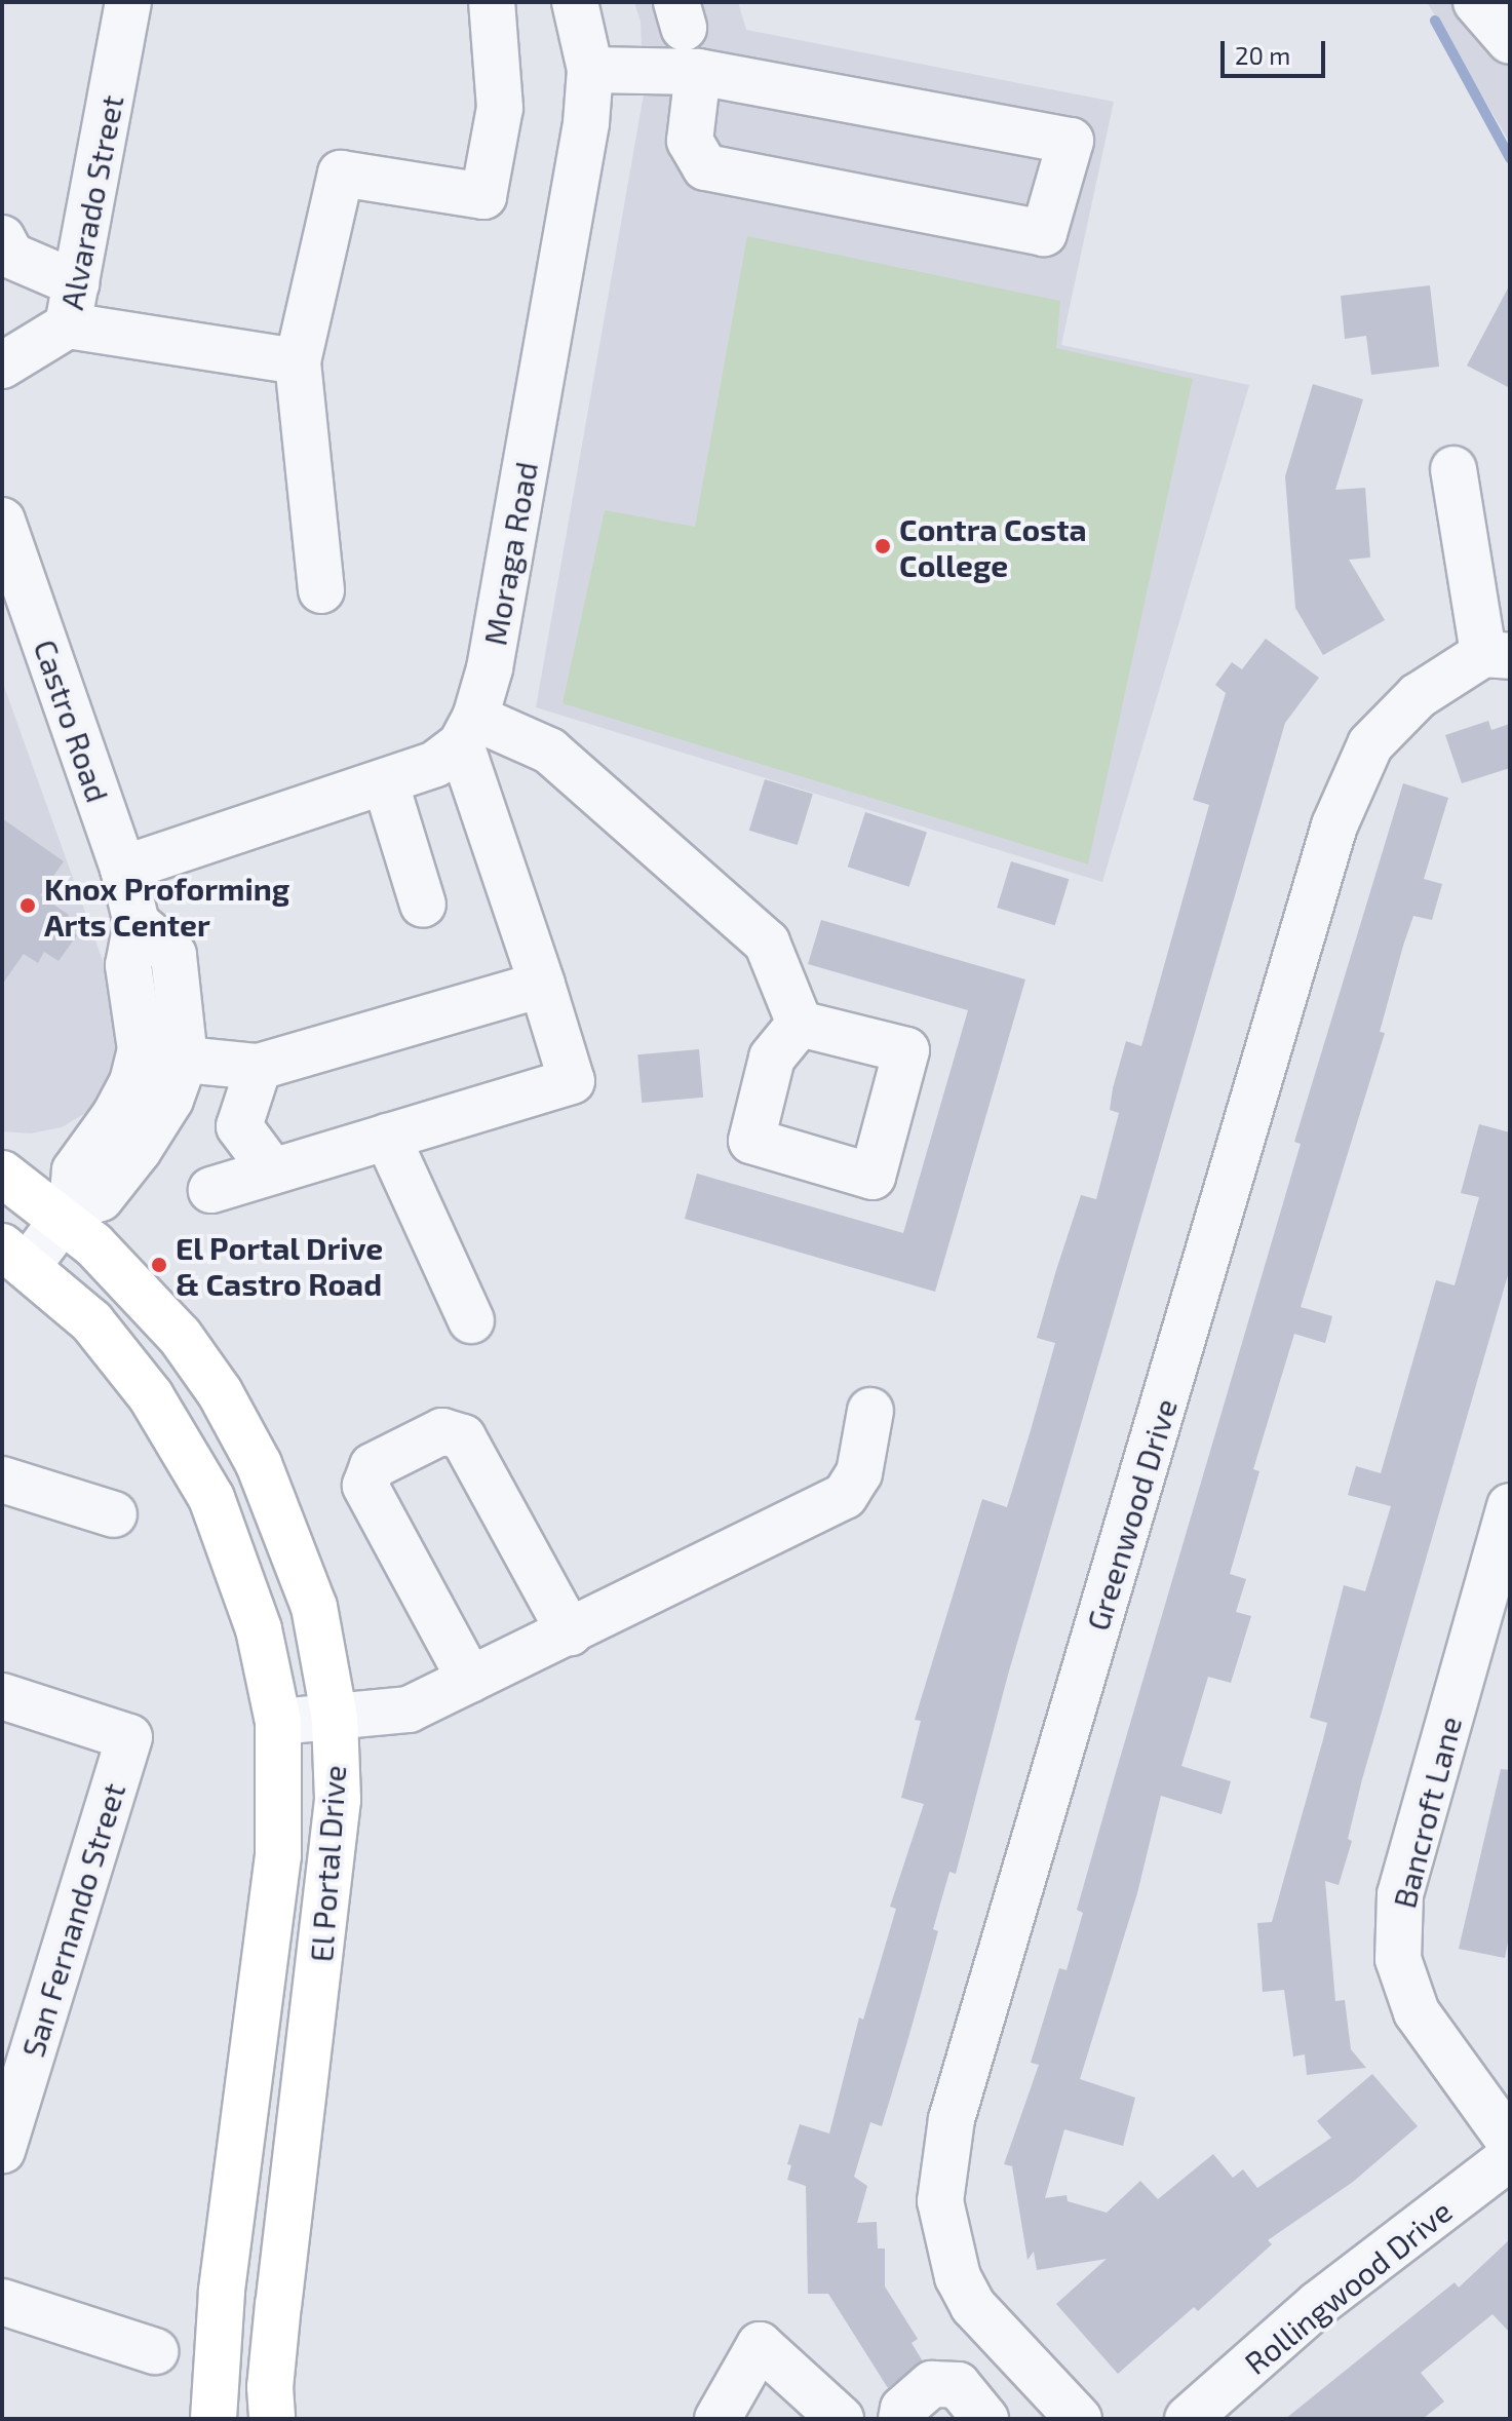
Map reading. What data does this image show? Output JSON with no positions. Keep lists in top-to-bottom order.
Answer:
{
  "streets": {
    "main road": ["El Portal Drive"],
    "street": [
      "Alvarado Street",
      "Moraga Road",
      "Castro Road",
      "Greenwood Drive",
      "Bancroft Lane",
      "San Fernando Street",
      "Rollingwood Drive"
    ]
  },
  "crossings": [
    ["Castro Road", "El Portal Drive"]
  ],
  "places": ["Contra Costa College", "Knox Proforming Arts Center", "El Portal Drive & Castro Road"],
  "scale_bar": "20 m"
}
